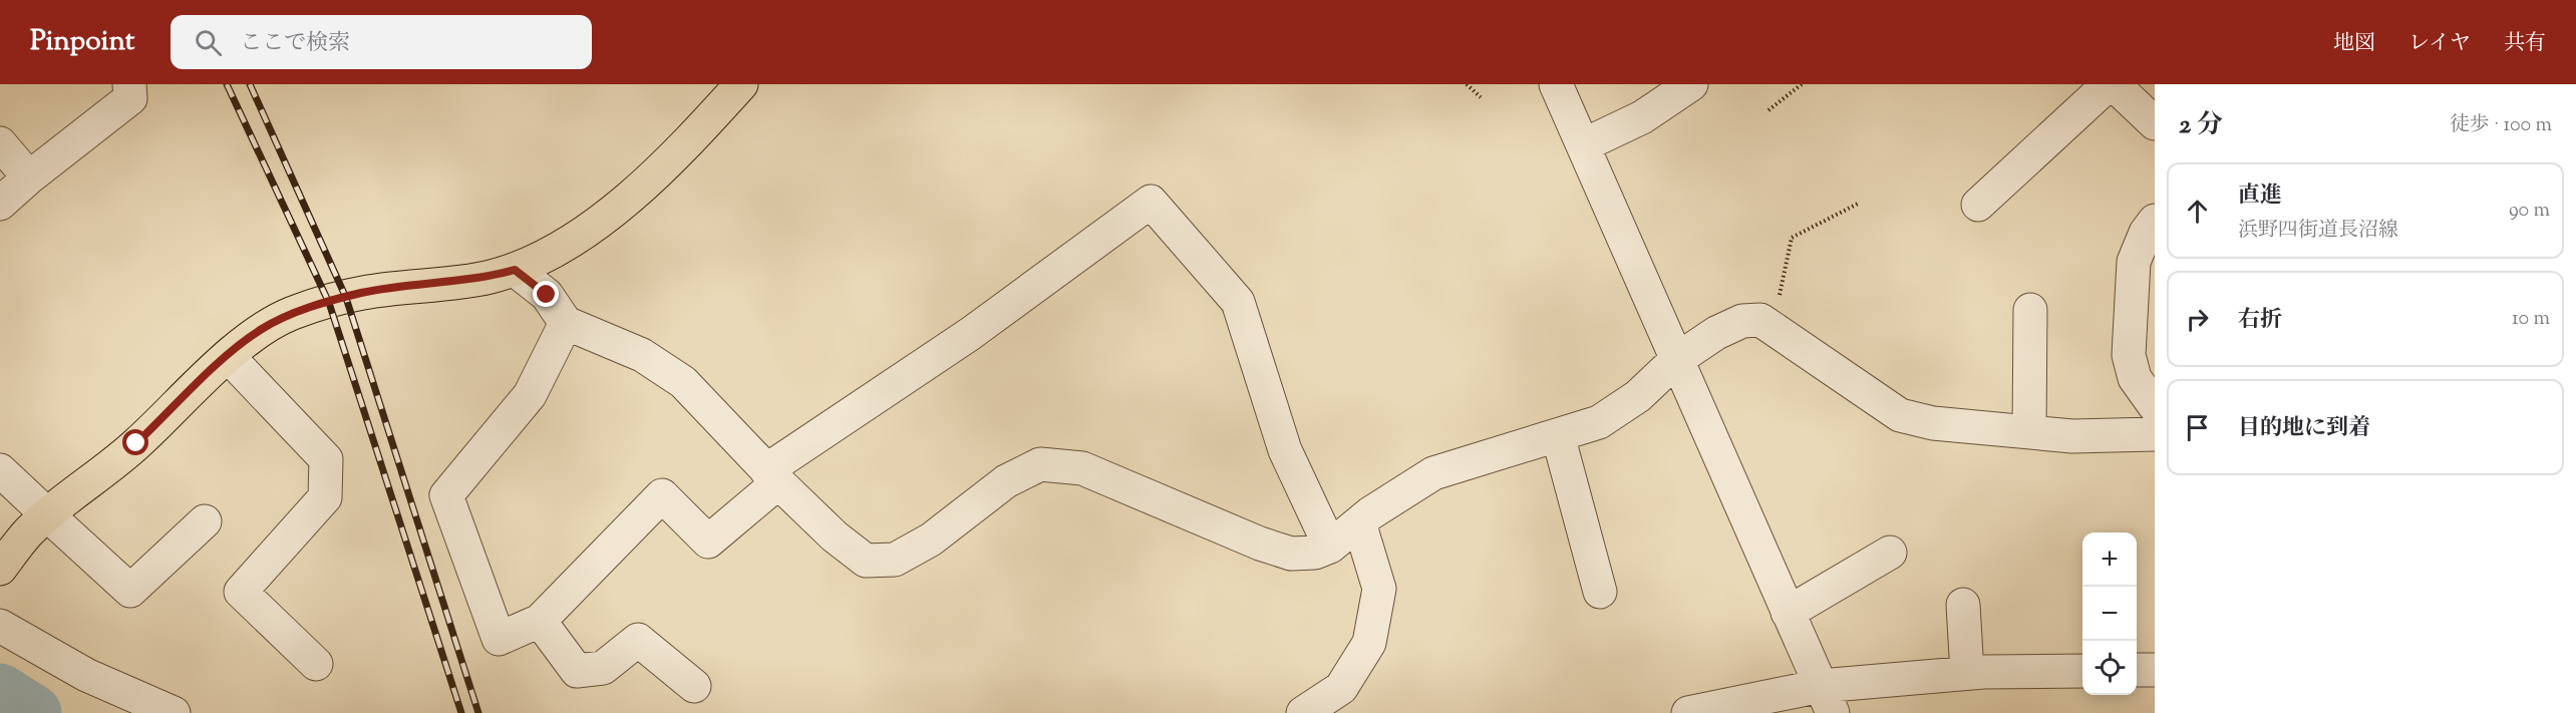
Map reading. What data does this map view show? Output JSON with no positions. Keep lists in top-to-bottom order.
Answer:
{
  "page": {
    "header": "Pinpoint",
    "search": "ここで検索",
    "nav": ["地図", "レイヤ", "共有"],
    "heading": ["2 分", "徒歩 · 100 m"],
    "list": [
      ["直進", "浜野四街道長沼線", "90 m"],
      ["右折", "10 m"],
      "目的地に到着"
    ],
    "map_buttons": ["+", "−"]
  }
}
